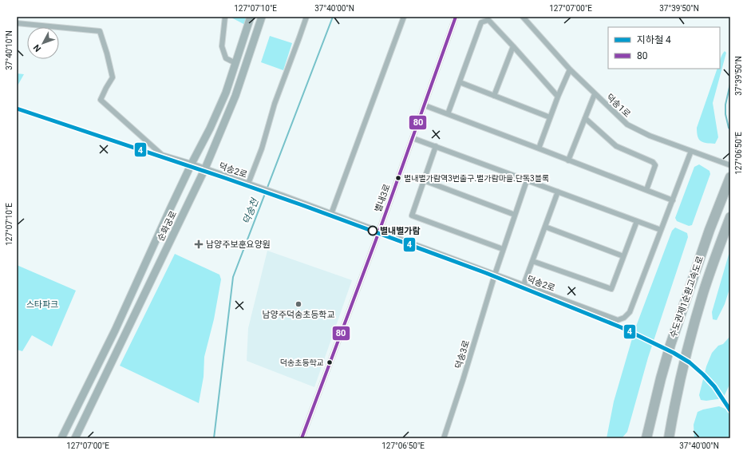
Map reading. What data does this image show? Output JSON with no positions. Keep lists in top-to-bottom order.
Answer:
{
  "streets": {
    "highway": ["수도권제1순환고속도로"],
    "street": [
      "덕송1로",
      "덕송2로",
      "별내3로",
      "순화궁로",
      "덕송3로"
    ]
  },
  "crossings": [
    ["덕송1로", "덕송2로"],
    ["덕송2로", "별내3로"],
    ["덕송2로", "순화궁로"],
    ["덕송2로", "덕송3로"]
  ],
  "water": ["덕송천"],
  "parks": ["스타파크"],
  "places": {
    "other": [
      "별내별가람역3번출구.별가람마을.단독3블록",
      "별내별가람",
      "남양주덕송초등학교",
      "덕송초등학교"
    ],
    "health": ["남양주보훈요양원"]
  },
  "lines": ["transit line 80", "metro line 4"],
  "legend": ["지하철 4", "80"],
  "north": "bottom left",
  "coordinates": [
    "127°07'10\"E",
    "37°40'00\"N",
    "127°07'00\"E",
    "37°39'50\"N",
    "37°40'10\"N",
    "127°06'50\"E"
  ]
}
